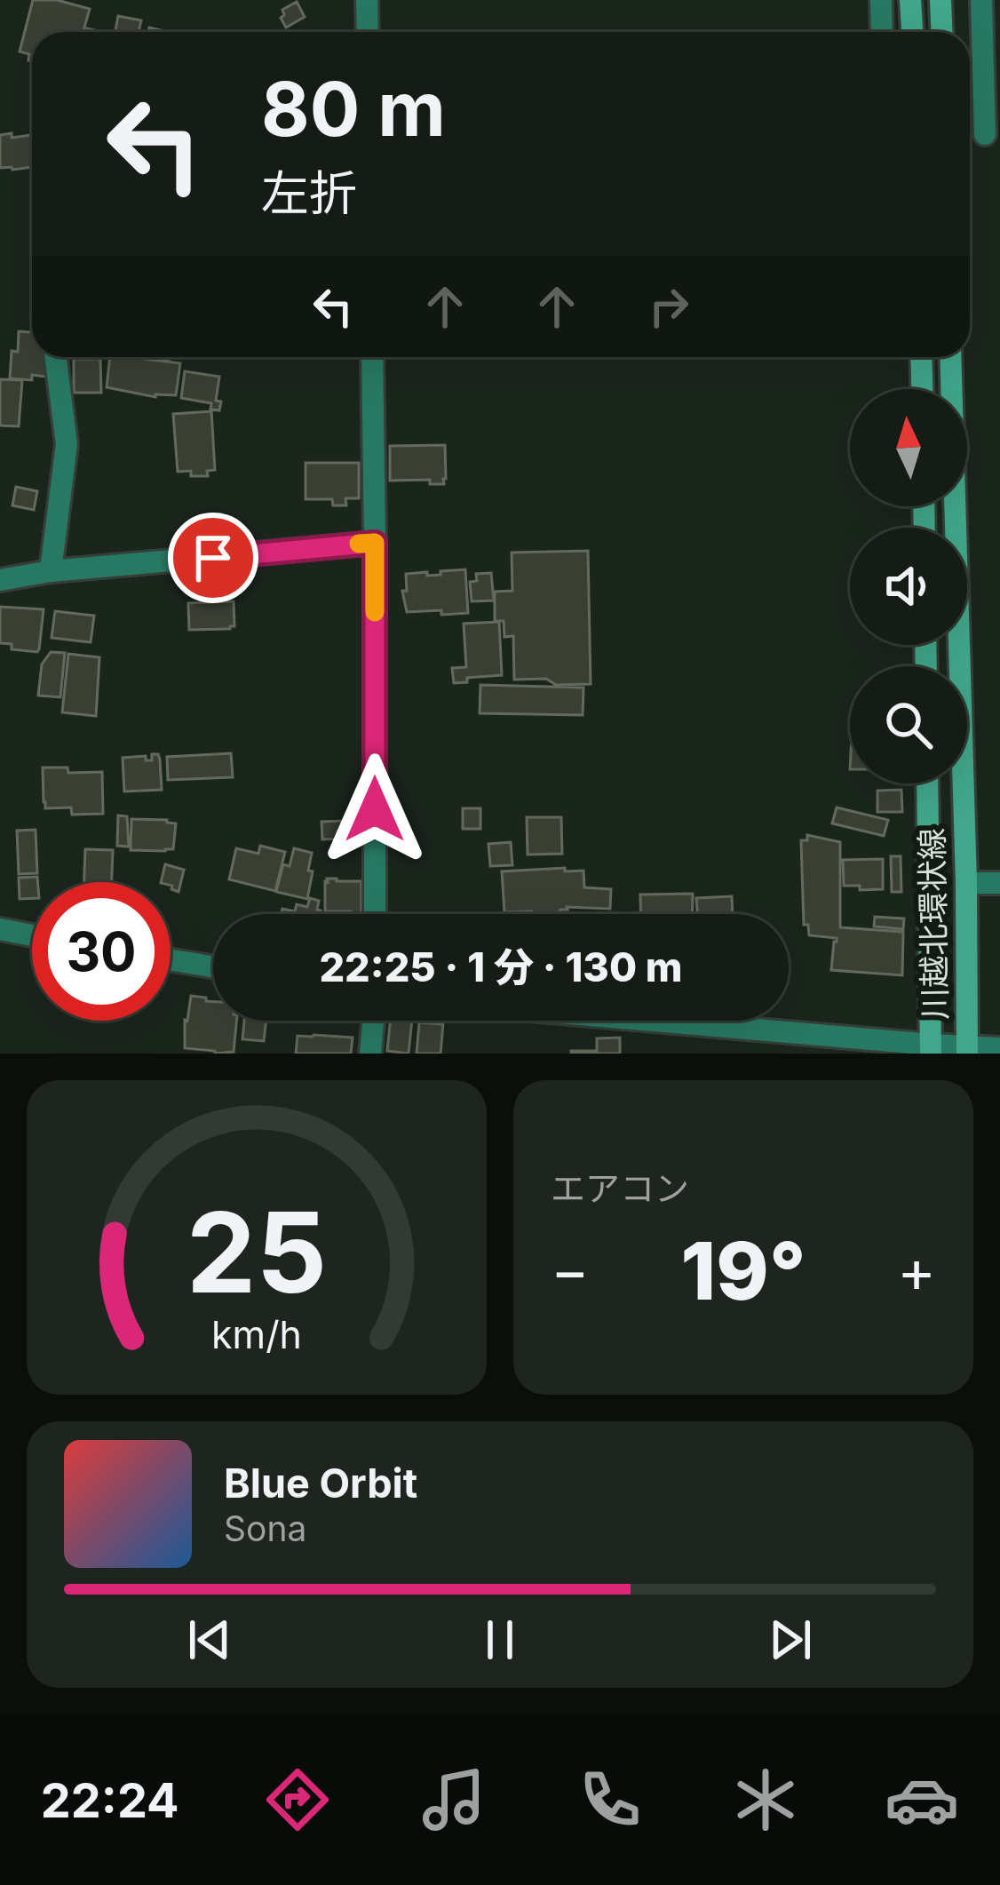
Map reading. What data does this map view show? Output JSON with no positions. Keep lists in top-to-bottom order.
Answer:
{
  "streets": {
    "main road": ["川越北環状線"]
  },
  "north": "top",
  "page": {
    "turn": ["80 m", "左折"],
    "limit": "30",
    "trip": "22:25 · 1 分 · 130 m",
    "tile": "エアコン",
    "heat": ["−", "19°", "+"],
    "song": ["Blue Orbit", "Sona"],
    "tabs": "22:24",
    "gauge": ["25", "km/h"]
  }
}
